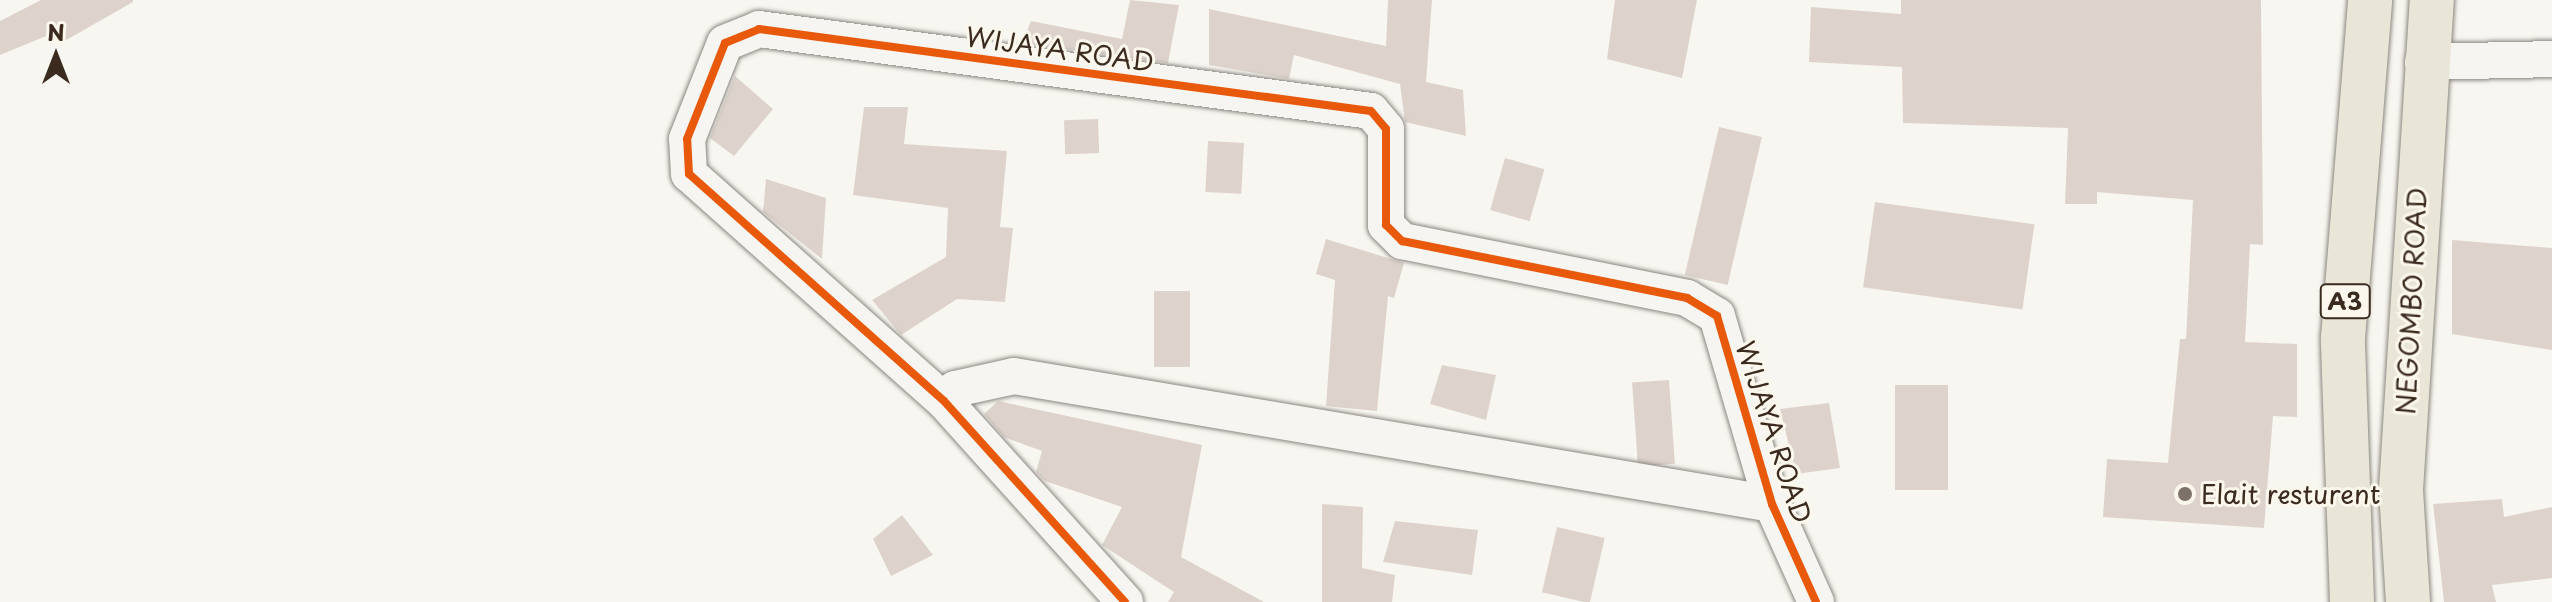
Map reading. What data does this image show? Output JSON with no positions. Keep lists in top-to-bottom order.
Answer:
{
  "streets": {
    "highway": ["A3", "NEGOMBO ROAD"],
    "street": ["WIJAYA ROAD"]
  },
  "places": ["Elait resturent"],
  "north": "top"
}
